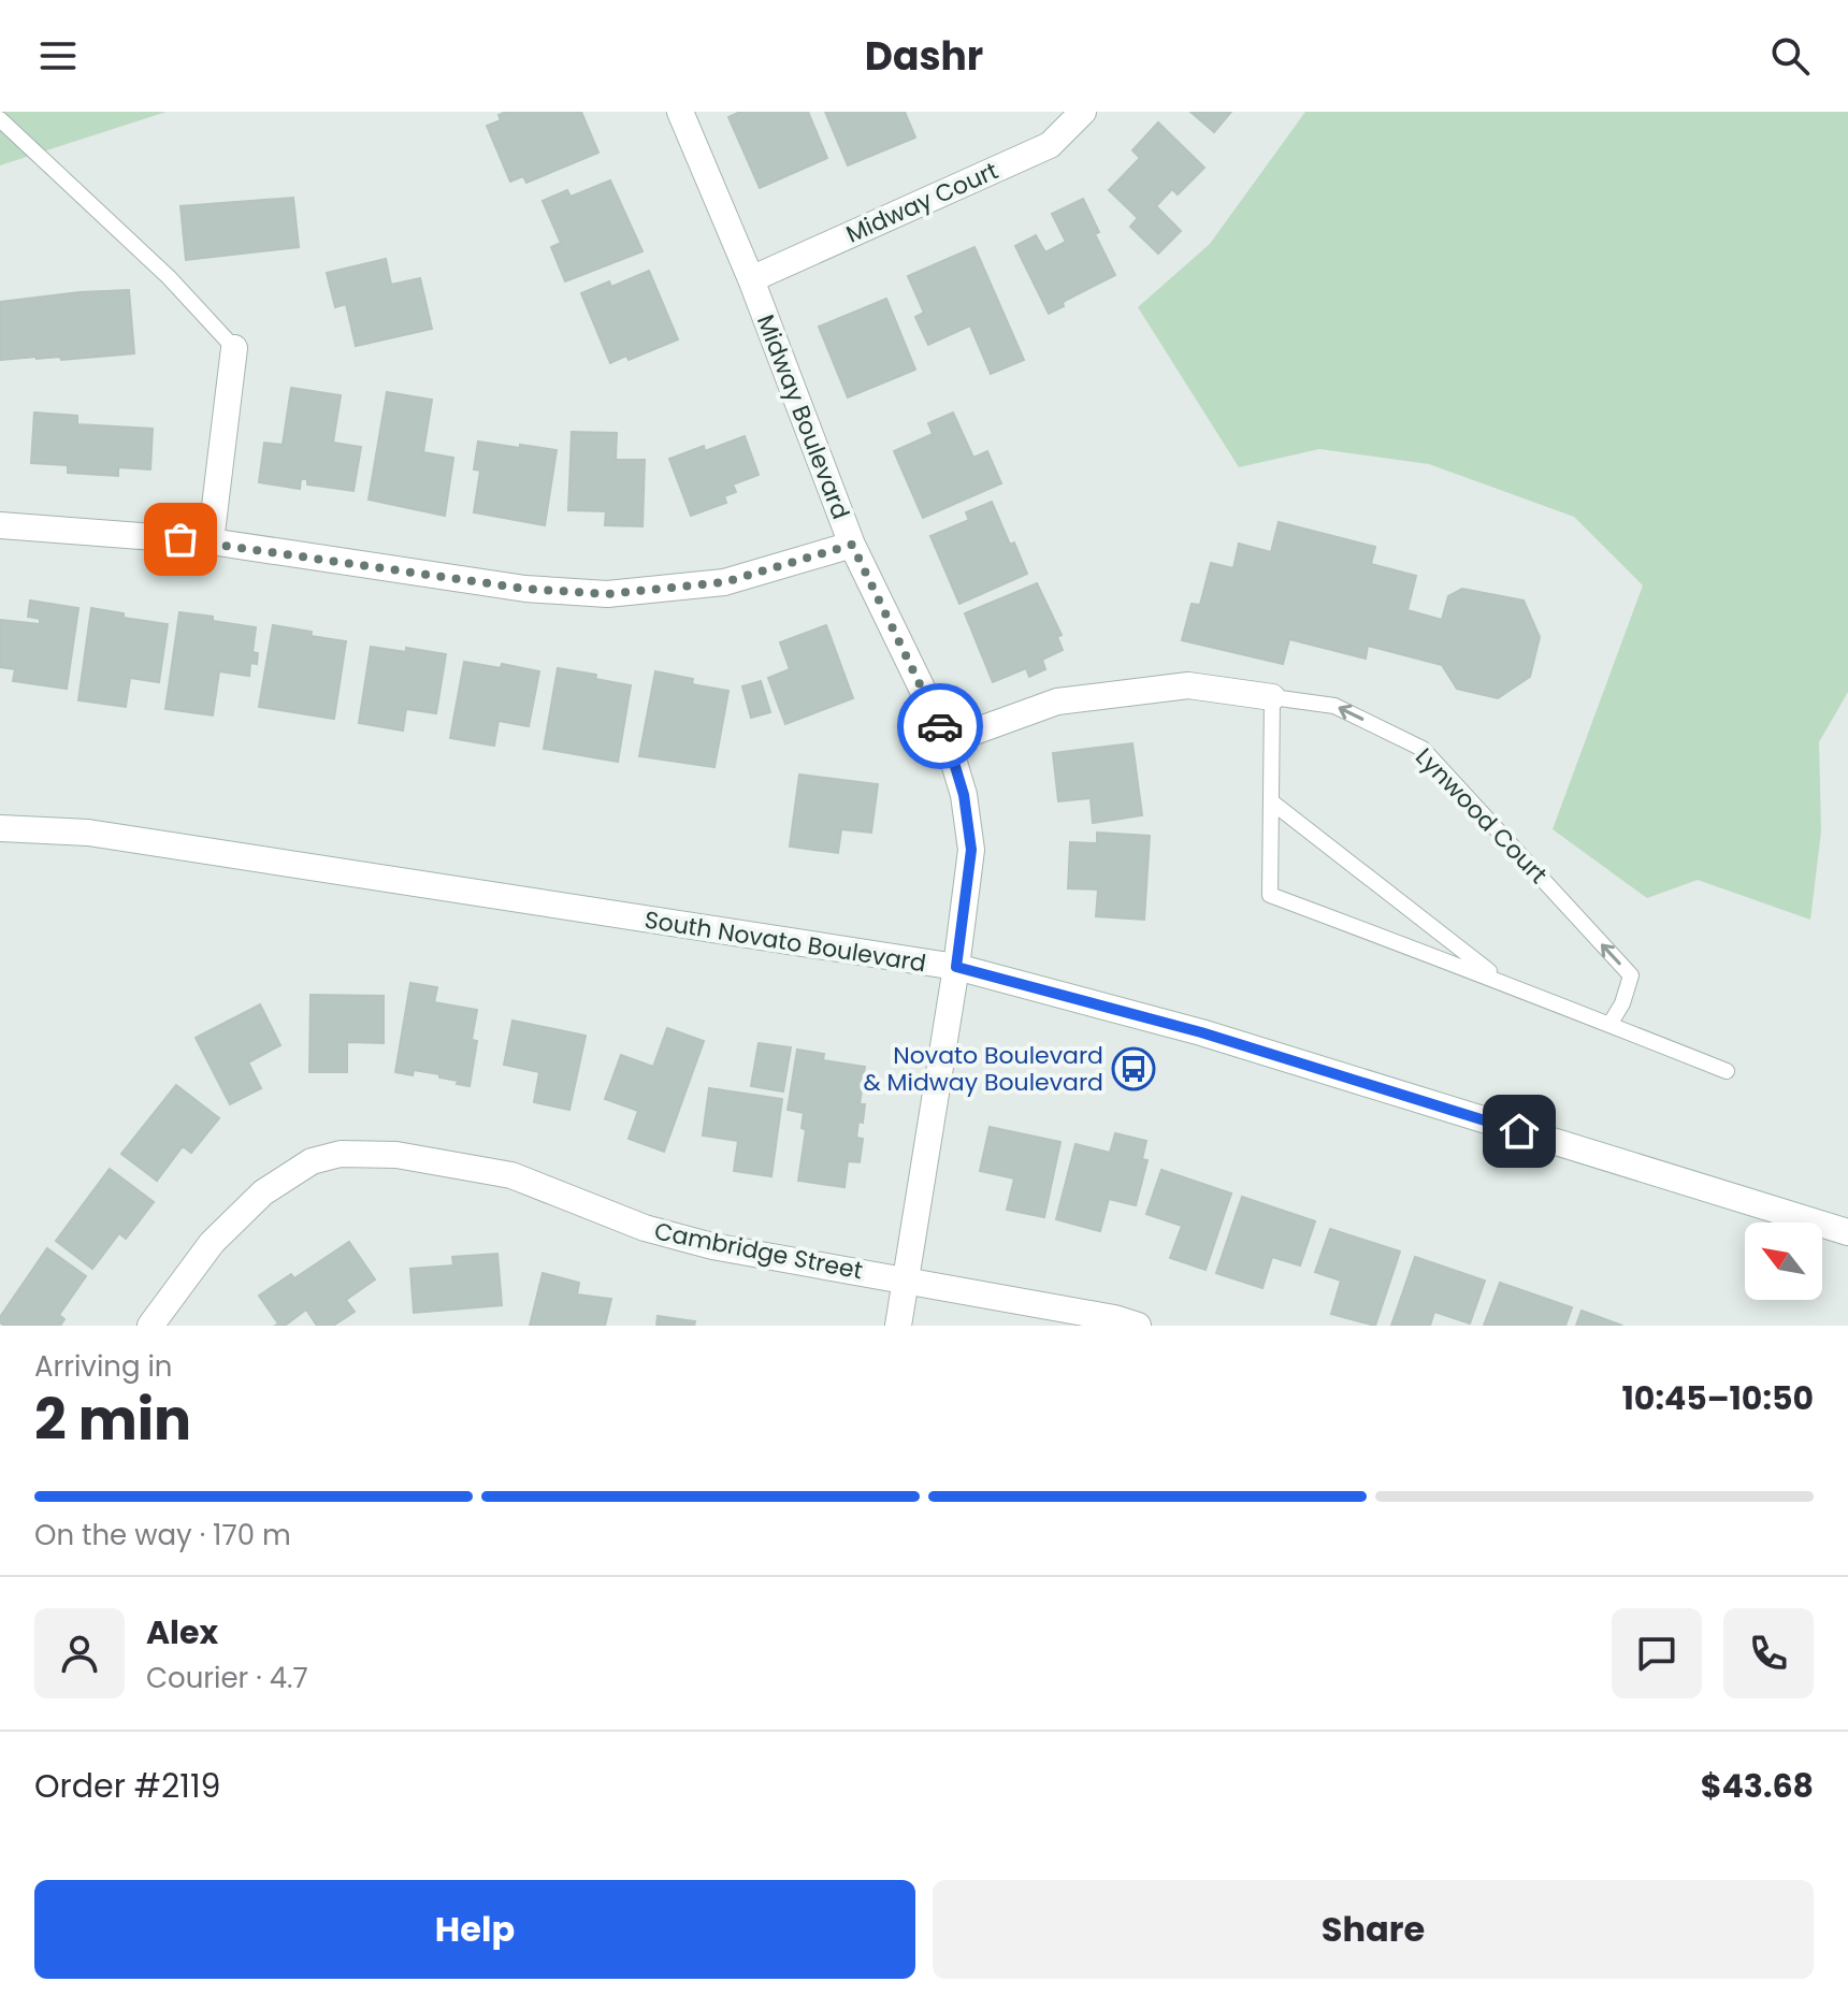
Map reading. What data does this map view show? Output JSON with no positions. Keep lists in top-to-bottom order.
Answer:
{
  "streets": {
    "street": [
      "Midway Court",
      "Midway Boulevard",
      "Lynwood Court",
      "South Novato Boulevard",
      "Cambridge Street"
    ]
  },
  "crossings": [
    ["Midway Court", "Midway Boulevard"],
    ["Midway Boulevard", "Lynwood Court"],
    ["Midway Boulevard", "South Novato Boulevard"],
    ["Midway Boulevard", "Cambridge Street"]
  ],
  "one_way": ["Lynwood Court"],
  "places": {
    "bus stop": ["Novato Boulevard & Midway Boulevard"]
  },
  "north": "top left",
  "page": {
    "header": "Dashr",
    "heading": ["2 min", "Arriving in", "10:45–10:50"],
    "panel": [
      "Alex",
      "Courier · 4.7",
      "Order #2119",
      "$43.68"
    ],
    "bar": "On the way · 170 m",
    "buttons": ["Help", "Share"]
  }
}
